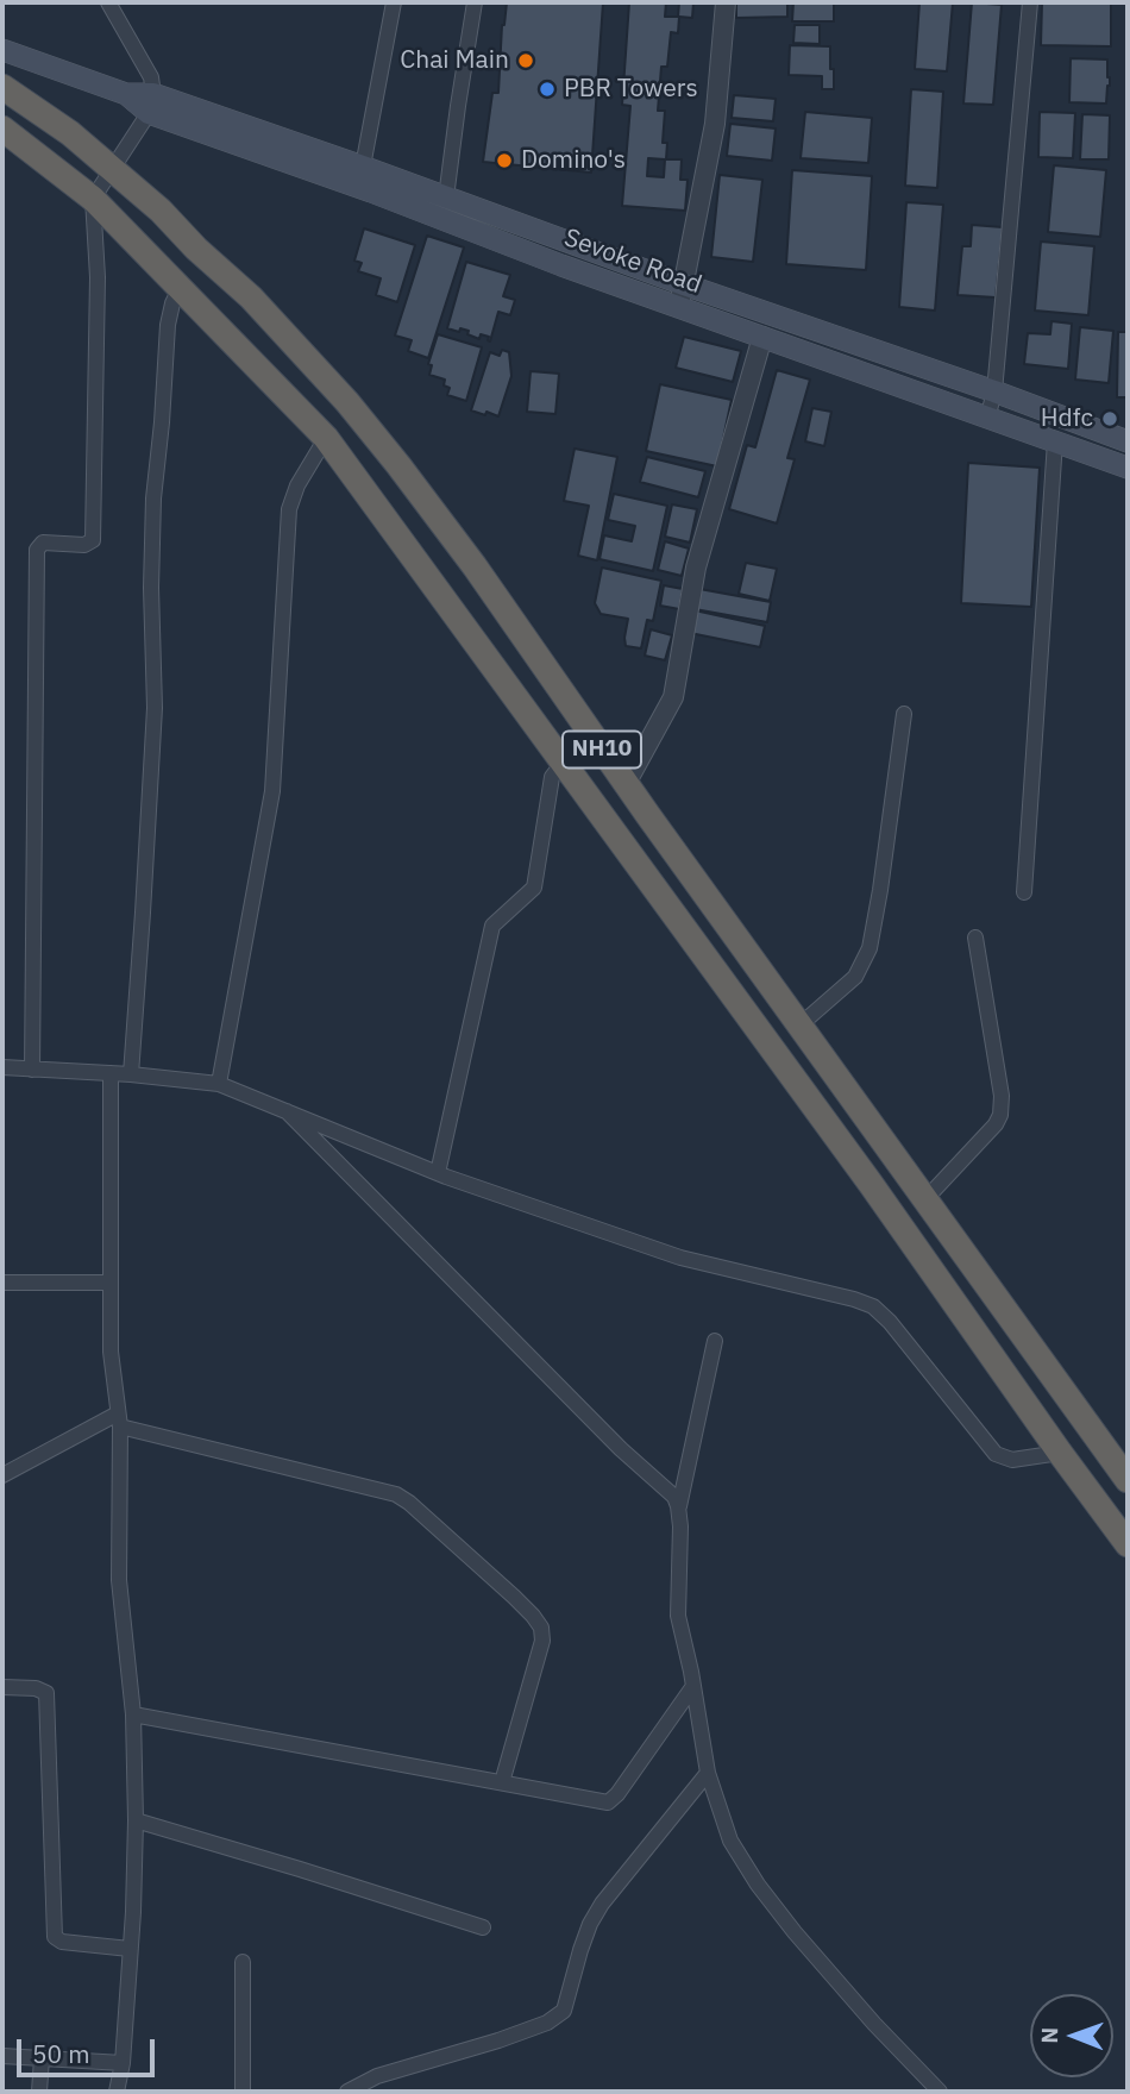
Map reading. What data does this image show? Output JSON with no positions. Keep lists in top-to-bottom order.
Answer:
{
  "streets": {
    "highway": ["NH10"],
    "main road": ["Sevoke Road"]
  },
  "places": [
    "Chai Main",
    "PBR Towers",
    "Domino's",
    "Hdfc"
  ],
  "scale_bar": "50 m",
  "north": "left"
}
